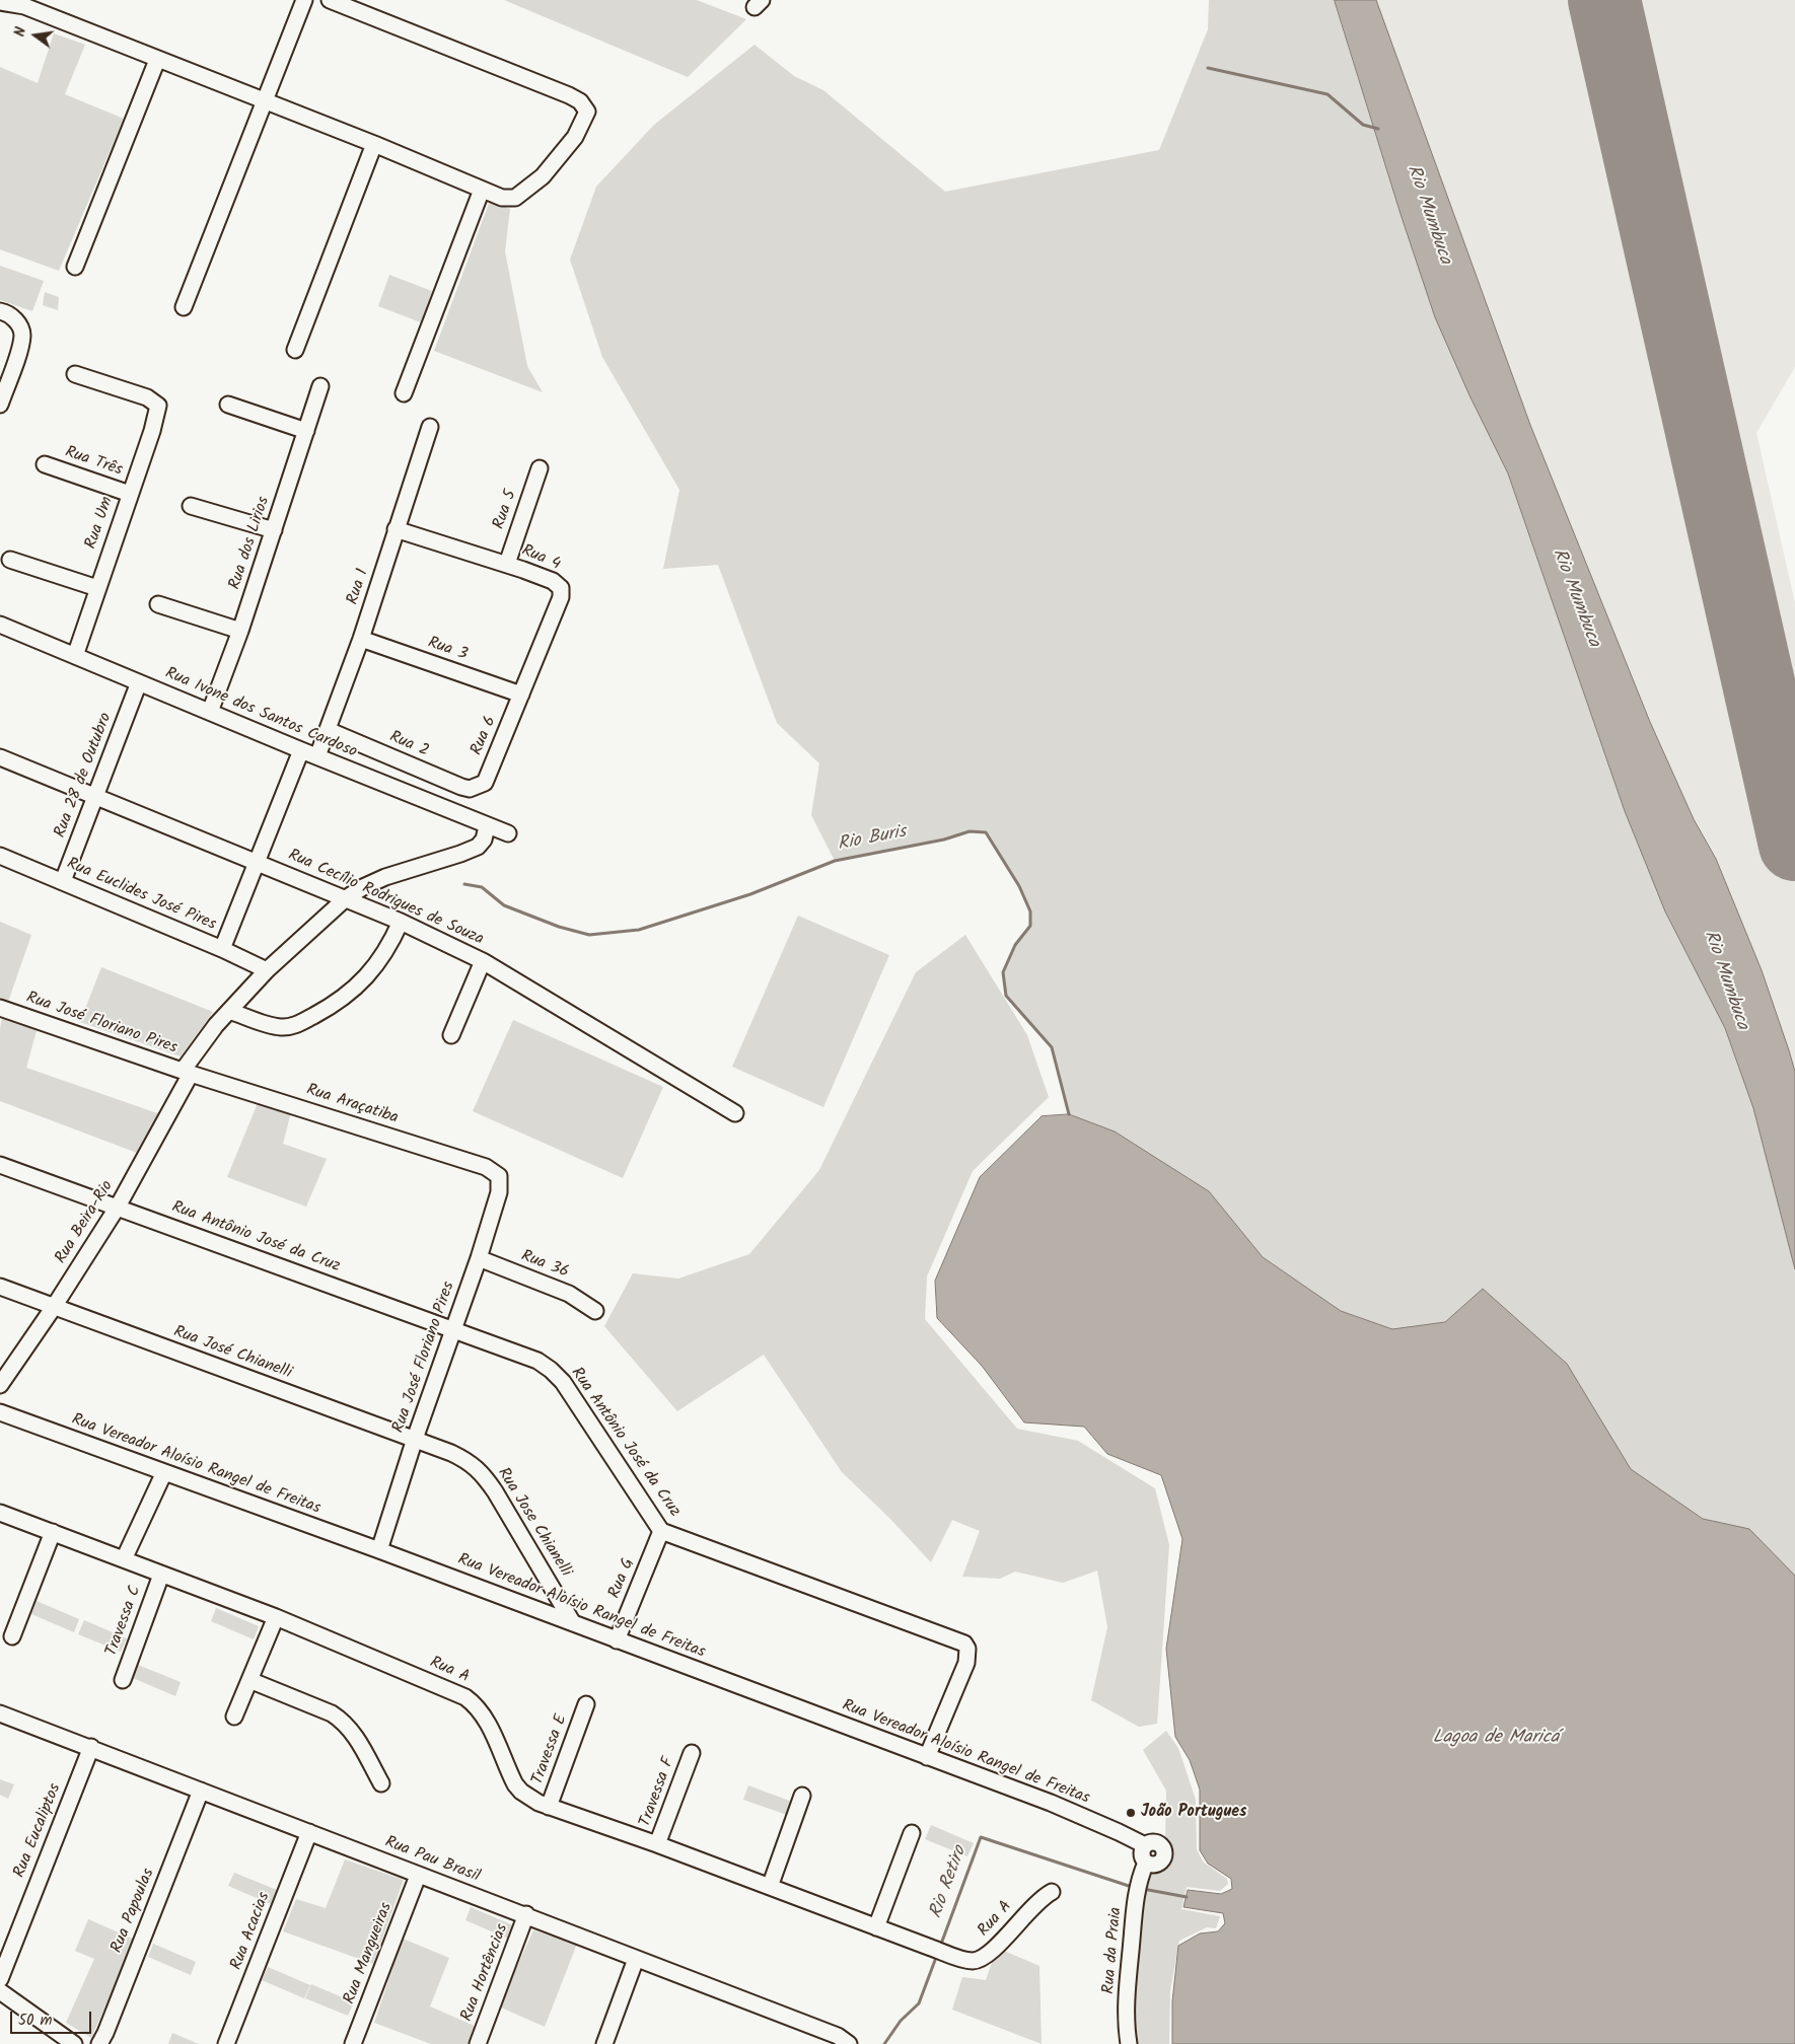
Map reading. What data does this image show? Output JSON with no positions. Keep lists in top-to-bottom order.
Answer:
{
  "streets": {
    "street": [
      "Rua Três",
      "Rua 5",
      "Rua Um",
      "Rua dos Lirios",
      "Rua 4",
      "Rua 1",
      "Rua 3",
      "Rua Ivone dos Santos Cardoso",
      "Rua 6",
      "Rua 2",
      "Rua 28 de Outubro",
      "Rua Euclides José Pires",
      "Rua Cecílio Rodrigues de Souza",
      "Rua José Floriano Pires",
      "Rua Araçatiba",
      "Rua Beira-Rio",
      "Rua Antônio José da Cruz",
      "Rua 36",
      "Rua José Chianelli",
      "Rua Vereador Aloísio Rangel de Freitas",
      "Rua Jose Chianelli",
      "Rua G",
      "Travessa C",
      "Rua A",
      "Travessa E",
      "Travessa F",
      "Rua Eucaliptos",
      "Rua Pau Brasil",
      "Rua Papoulas",
      "Rua Acacias",
      "Rua da Praia",
      "Rua Mangueiras",
      "Rua Hortências"
    ]
  },
  "crossings": [
    ["Rua Três", "Rua Um"],
    ["Rua 5", "Rua 4"],
    ["Rua Um", "Rua Ivone dos Santos Cardoso"],
    ["Rua dos Lirios", "Rua Ivone dos Santos Cardoso"],
    ["Rua 4", "Rua 1"],
    ["Rua 4", "Rua 3"],
    ["Rua 4", "Rua 6"],
    ["Rua 1", "Rua 3"],
    ["Rua 1", "Rua Ivone dos Santos Cardoso"],
    ["Rua 1", "Rua 2"],
    ["Rua 3", "Rua 6"],
    ["Rua Ivone dos Santos Cardoso", "Rua 28 de Outubro"],
    ["Rua Ivone dos Santos Cardoso", "Rua Beira-Rio"],
    ["Rua 6", "Rua 2"],
    ["Rua 28 de Outubro", "Rua Euclides José Pires"],
    ["Rua 28 de Outubro", "Rua Cecílio Rodrigues de Souza"],
    ["Rua Euclides José Pires", "Rua Beira-Rio"],
    ["Rua Cecílio Rodrigues de Souza", "Rua Beira-Rio"],
    ["Rua José Floriano Pires", "Rua Araçatiba"],
    ["Rua José Floriano Pires", "Rua Beira-Rio"],
    ["Rua José Floriano Pires", "Rua Antônio José da Cruz"],
    ["Rua José Floriano Pires", "Rua 36"],
    ["Rua José Floriano Pires", "Rua José Chianelli"],
    ["Rua José Floriano Pires", "Rua Vereador Aloísio Rangel de Freitas"],
    ["Rua Araçatiba", "Rua Beira-Rio"],
    ["Rua Beira-Rio", "Rua Antônio José da Cruz"],
    ["Rua Beira-Rio", "Rua José Chianelli"],
    ["Rua Antônio José da Cruz", "Rua Vereador Aloísio Rangel de Freitas"],
    ["Rua Antônio José da Cruz", "Rua G"],
    ["Rua José Chianelli", "Rua Jose Chianelli"],
    ["Rua Vereador Aloísio Rangel de Freitas", "Rua Jose Chianelli"],
    ["Rua Vereador Aloísio Rangel de Freitas", "Rua G"],
    ["Rua Vereador Aloísio Rangel de Freitas", "Rua da Praia"],
    ["Travessa C", "Rua A"],
    ["Rua A", "Travessa E"],
    ["Rua A", "Travessa F"],
    ["Rua Eucaliptos", "Rua Pau Brasil"],
    ["Rua Pau Brasil", "Rua Papoulas"],
    ["Rua Pau Brasil", "Rua Acacias"],
    ["Rua Pau Brasil", "Rua Mangueiras"],
    ["Rua Pau Brasil", "Rua Hortências"]
  ],
  "water": [
    "Rio Mumbuca",
    "Rio Buris",
    "Lagoa de Maricá",
    "Rio Retiro"
  ],
  "places": ["João Portugues"],
  "scale_bar": "50 m",
  "north": "left"
}
